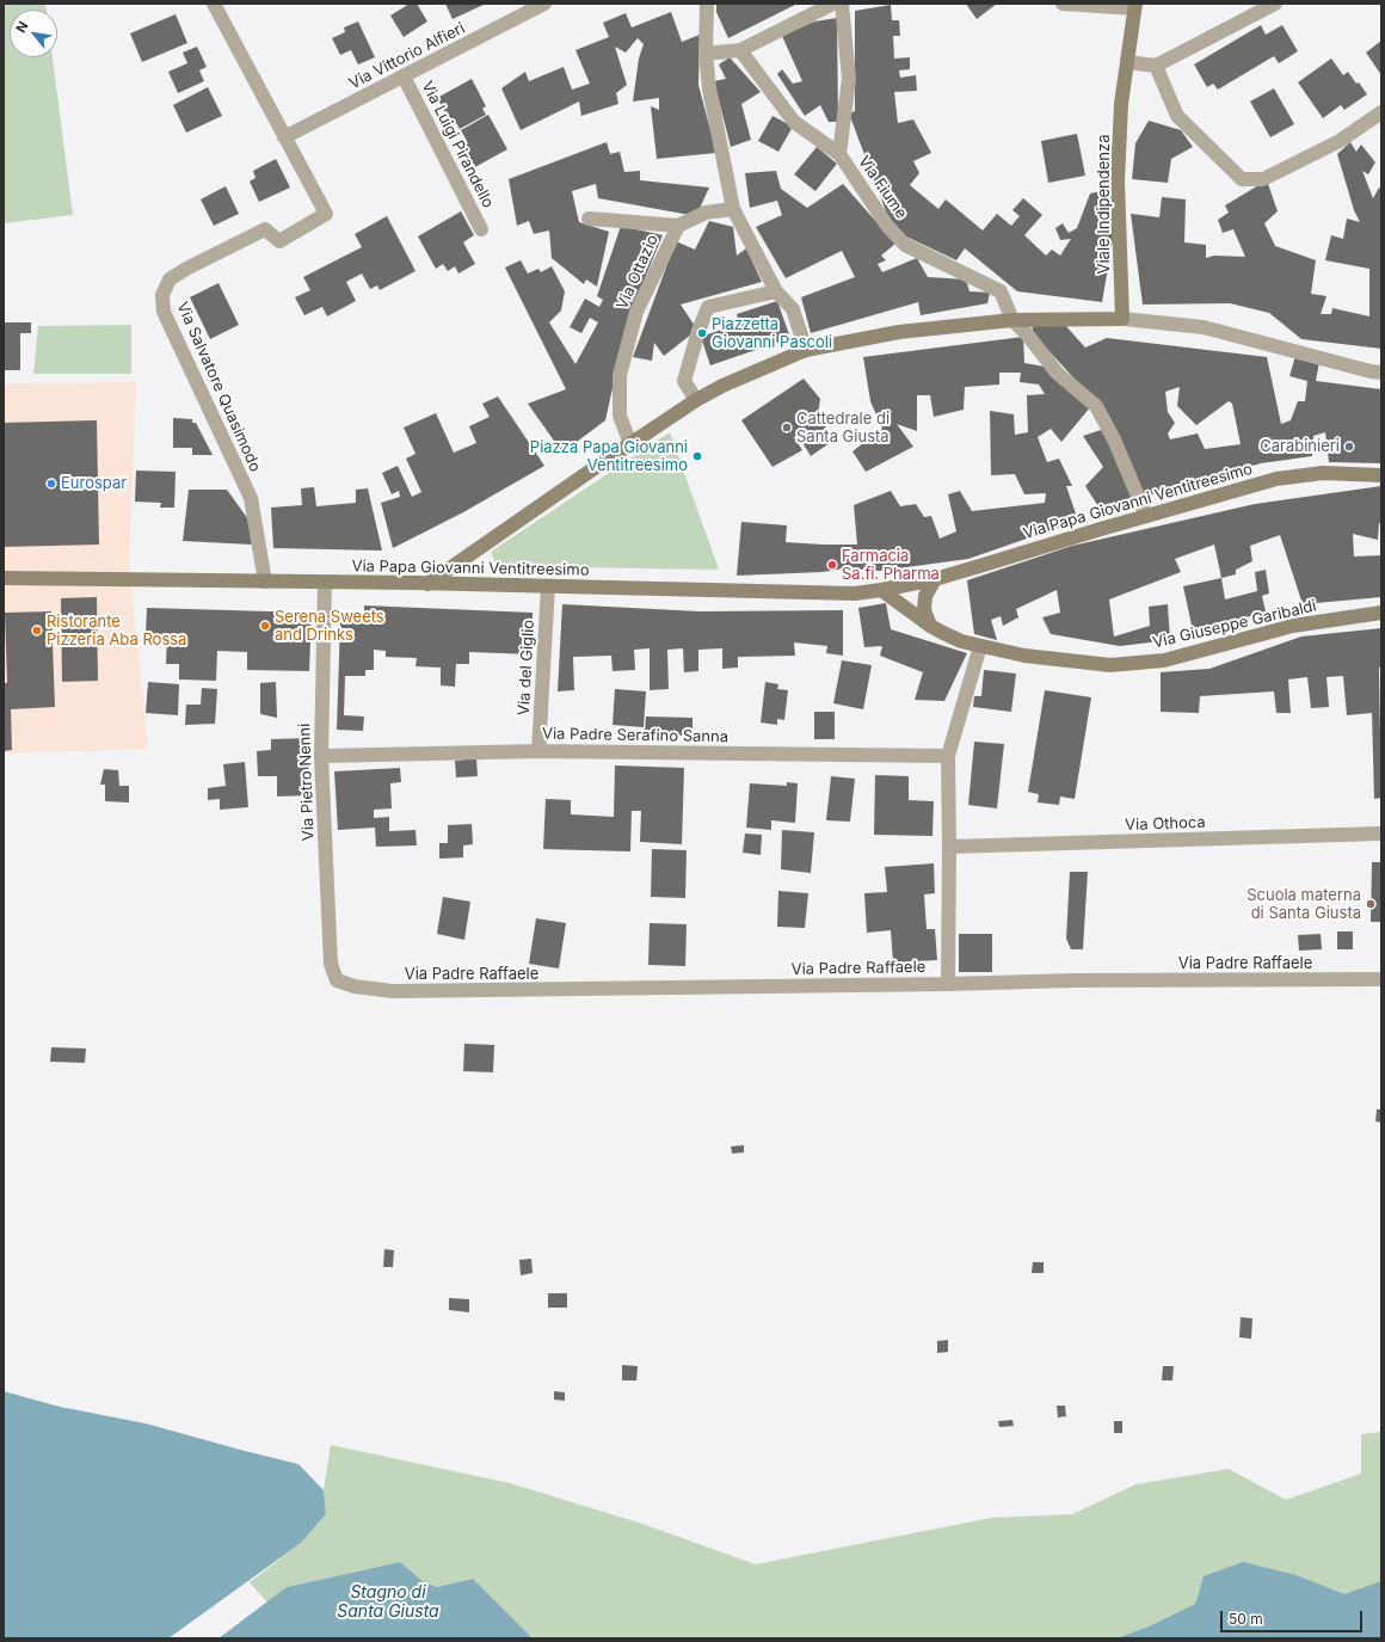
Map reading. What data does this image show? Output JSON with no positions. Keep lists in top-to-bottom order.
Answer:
{
  "streets": {
    "main road": ["Viale Indipendenza", "Via Papa Giovanni Ventitreesimo", "Via Giuseppe Garibaldi"],
    "street": [
      "Via Vittorio Alfieri",
      "Via Luigi Pirandello",
      "Via Fiume",
      "Via Ottazio",
      "Via Salvatore Quasimodo",
      "Via del Giglio",
      "Via Padre Serafino Sanna",
      "Via Pietro Nenni",
      "Via Othoca",
      "Via Padre Raffaele"
    ]
  },
  "crossings": [
    ["Via Vittorio Alfieri", "Via Luigi Pirandello"],
    ["Via Vittorio Alfieri", "Via Salvatore Quasimodo"],
    ["Via Salvatore Quasimodo", "Via Papa Giovanni Ventitreesimo"],
    ["Via Papa Giovanni Ventitreesimo", "Via Giuseppe Garibaldi"],
    ["Via Papa Giovanni Ventitreesimo", "Via del Giglio"],
    ["Via Papa Giovanni Ventitreesimo", "Via Pietro Nenni"],
    ["Via del Giglio", "Via Padre Serafino Sanna"],
    ["Via Padre Serafino Sanna", "Via Pietro Nenni"],
    ["Via Pietro Nenni", "Via Padre Raffaele"]
  ],
  "water": ["Stagno di Santa Giusta"],
  "places": [
    "Piazzetta Giovanni Pascoli",
    "Cattedrale di Santa Giusta",
    "Carabinieri",
    "Piazza Papa Giovanni Ventitreesimo",
    "Eurospar",
    "Farmacia Sa.fi. Pharma",
    "Serena Sweets and Drinks",
    "Ristorante Pizzeria Aba Rossa",
    "Scuola materna di Santa Giusta"
  ],
  "scale_bar": "50 m",
  "north": "top left"
}
